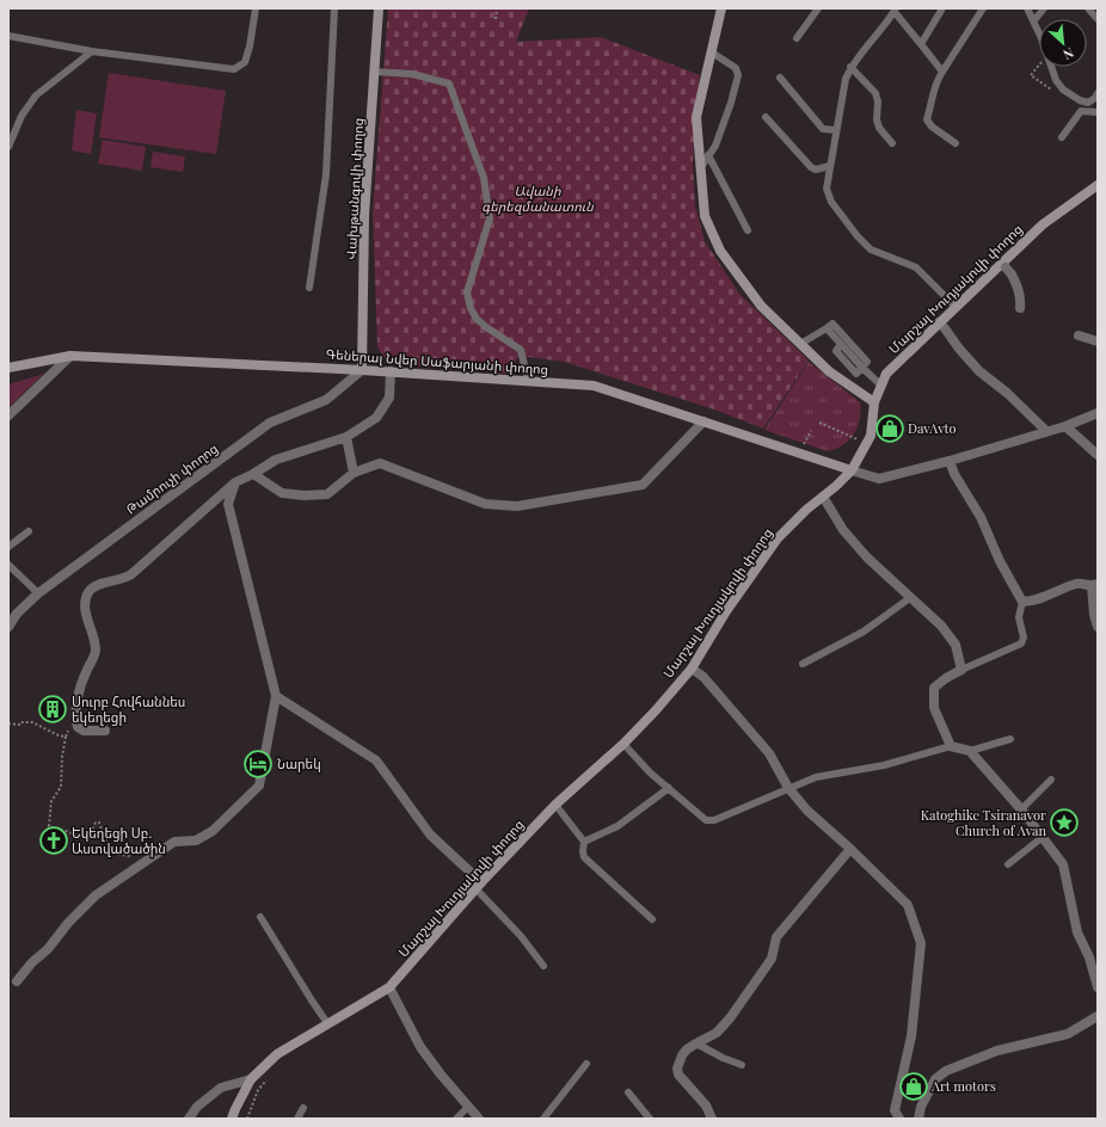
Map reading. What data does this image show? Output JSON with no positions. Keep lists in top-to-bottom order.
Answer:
{
  "streets": {
    "street": [
      "Վախթանգովի փողոց",
      "Մարշալ Խուդյակովի փողոց",
      "Գեներալ Նվեր Սաֆարյանի փողոց",
      "Թամրուչի փողոց"
    ]
  },
  "crossings": [
    ["Վախթանգովի փողոց", "Գեներալ Նվեր Սաֆարյանի փողոց"],
    ["Վախթանգովի փողոց", "Թամրուչի փողոց"],
    ["Մարշալ Խուդյակովի փողոց", "Գեներալ Նվեր Սաֆարյանի փողոց"],
    ["Գեներալ Նվեր Սաֆարյանի փողոց", "Թամրուչի փողոց"]
  ],
  "parks": ["Ավանի գերեզմանատուն"],
  "places": {
    "shop": ["DavAvto", "Art motors"],
    "building": ["Սուրբ Հովհաննես եկեղեցի"],
    "hotel": ["Նարեկ"],
    "place": ["Katoghike Tsiranavor Church of Avan"],
    "church": ["Եկեղեցի Սբ. Աստվածածին"]
  },
  "north": "bottom right"
}
